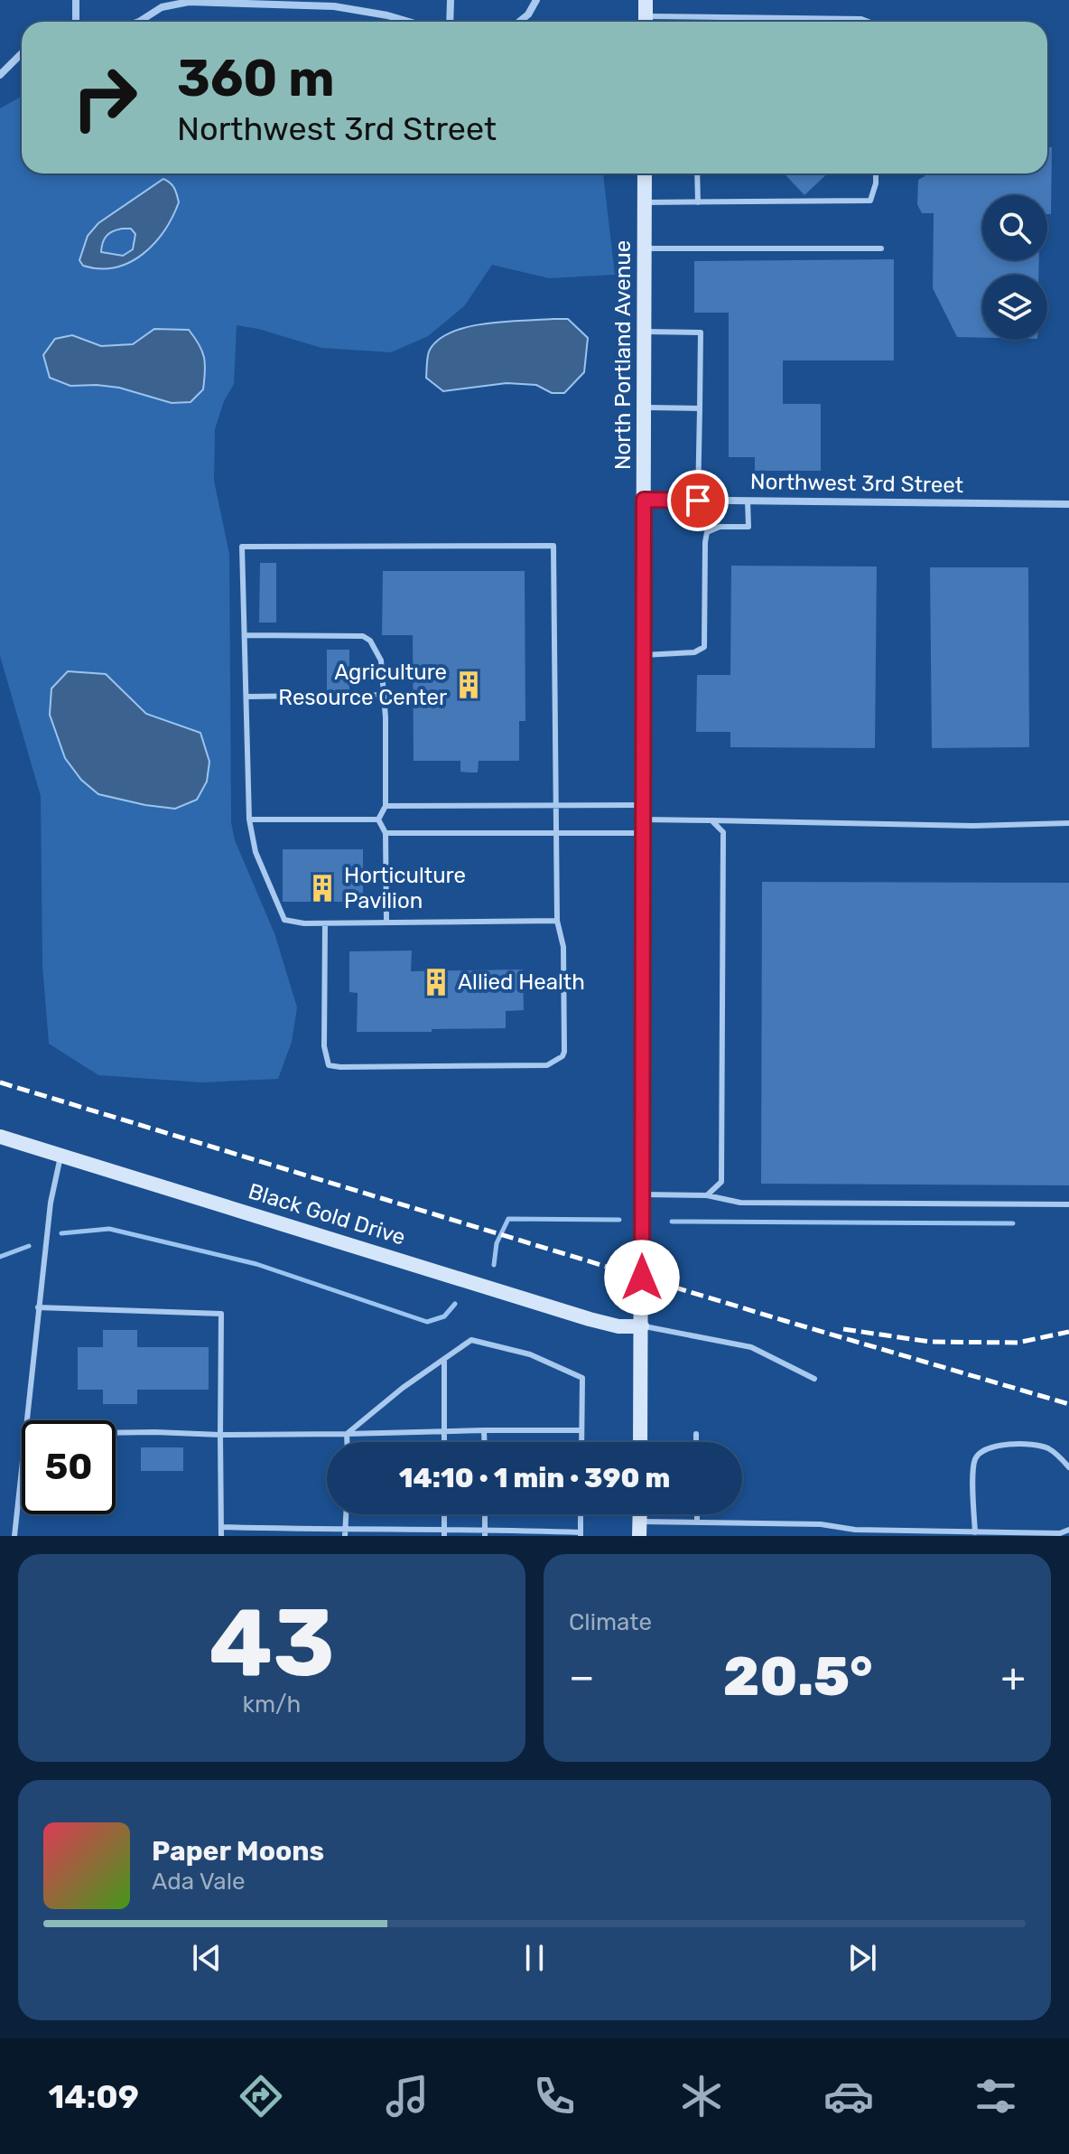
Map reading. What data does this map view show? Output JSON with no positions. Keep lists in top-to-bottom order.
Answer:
{
  "streets": {
    "main road": ["North Portland Avenue", "Black Gold Drive"],
    "street": ["Northwest 3rd Street"]
  },
  "crossings": [
    ["North Portland Avenue", "Northwest 3rd Street"],
    ["North Portland Avenue", "Black Gold Drive"]
  ],
  "places": {
    "building": ["Agriculture Resource Center", "Horticulture Pavilion", "Allied Health"]
  },
  "page": {
    "turn": ["360 m", "Northwest 3rd Street"],
    "limit": "50",
    "trip": "14:10 · 1 min · 390 m",
    "tile": [
      ["43", "km/h"],
      "Climate"
    ],
    "heat": ["−", "20.5°", "+"],
    "song": ["Paper Moons", "Ada Vale"],
    "tabs": "14:09"
  }
}
